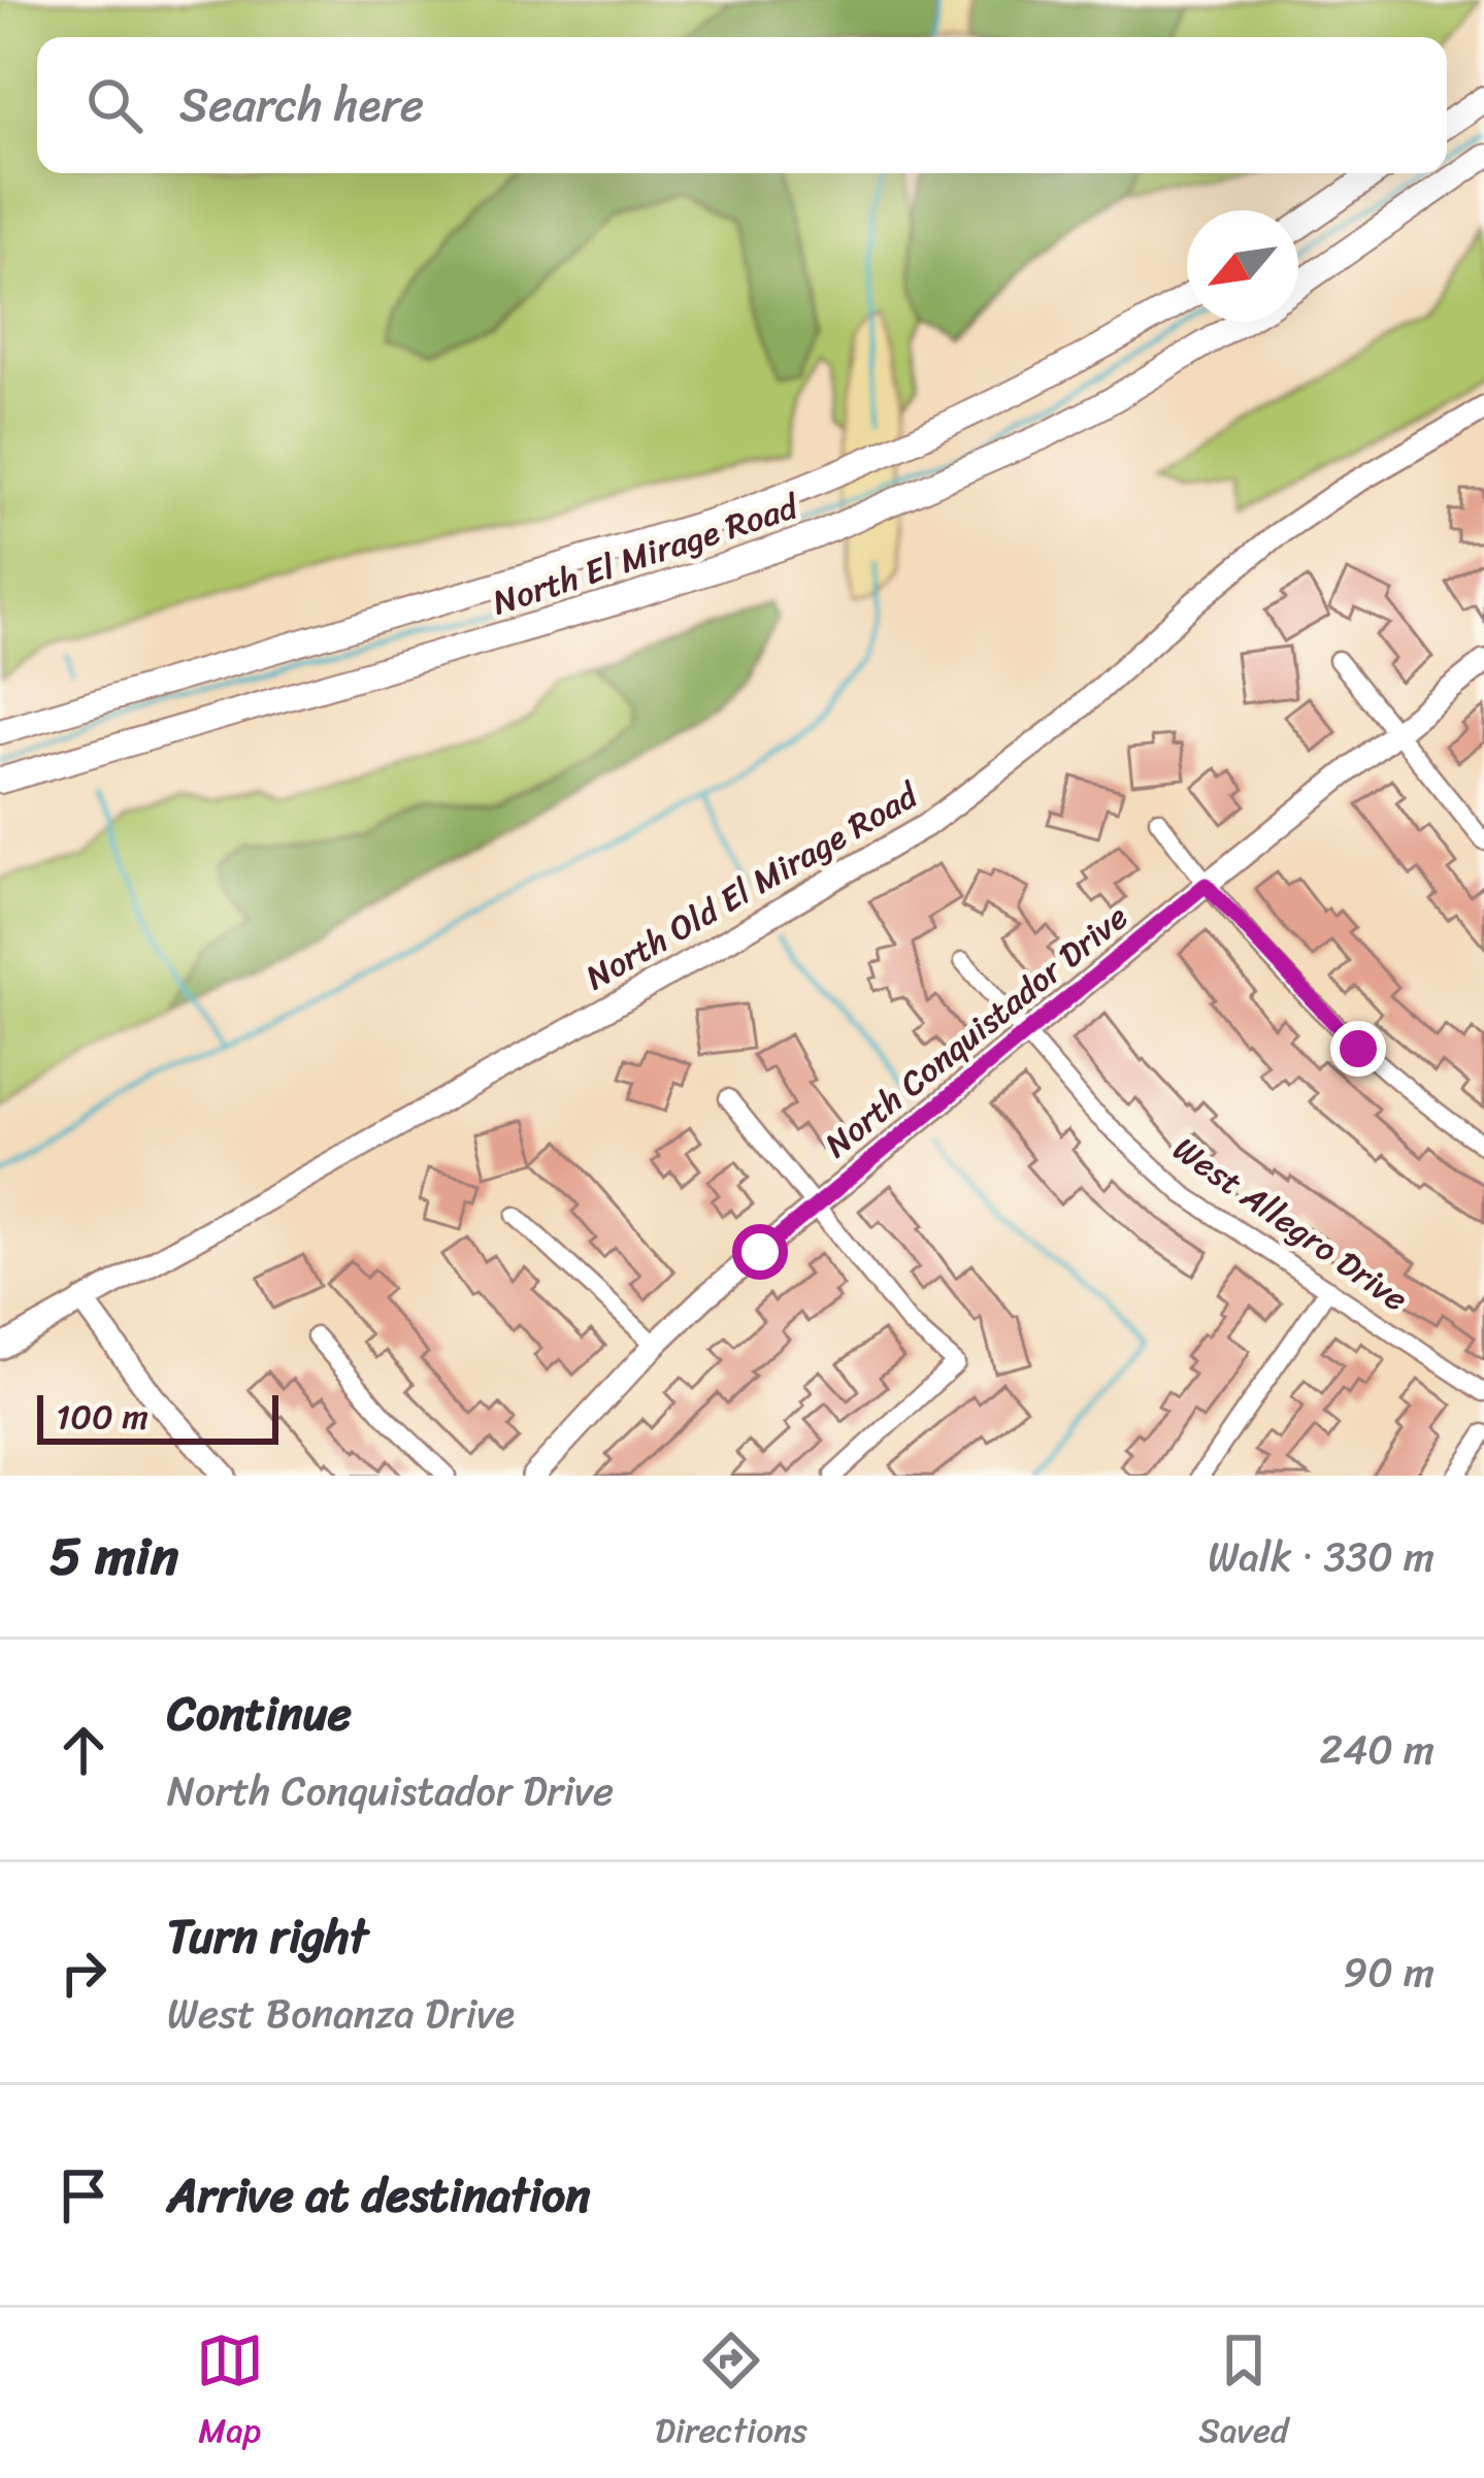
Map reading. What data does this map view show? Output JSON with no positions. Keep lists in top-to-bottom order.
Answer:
{
  "streets": {
    "main road": ["North El Mirage Road"],
    "street": ["North Old El Mirage Road", "North Conquistador Drive", "West Allegro Drive"]
  },
  "crossings": [
    ["North Conquistador Drive", "West Allegro Drive"]
  ],
  "scale_bar": "100 m",
  "north": "bottom left",
  "page": {
    "search": "Search here",
    "scale": "100 m",
    "heading": ["5 min", "Walk · 330 m"],
    "list": [
      ["Continue", "North Conquistador Drive", "240 m"],
      ["Turn right", "West Bonanza Drive", "90 m"],
      "Arrive at destination"
    ],
    "nav": ["Map", "Directions", "Saved"]
  }
}
